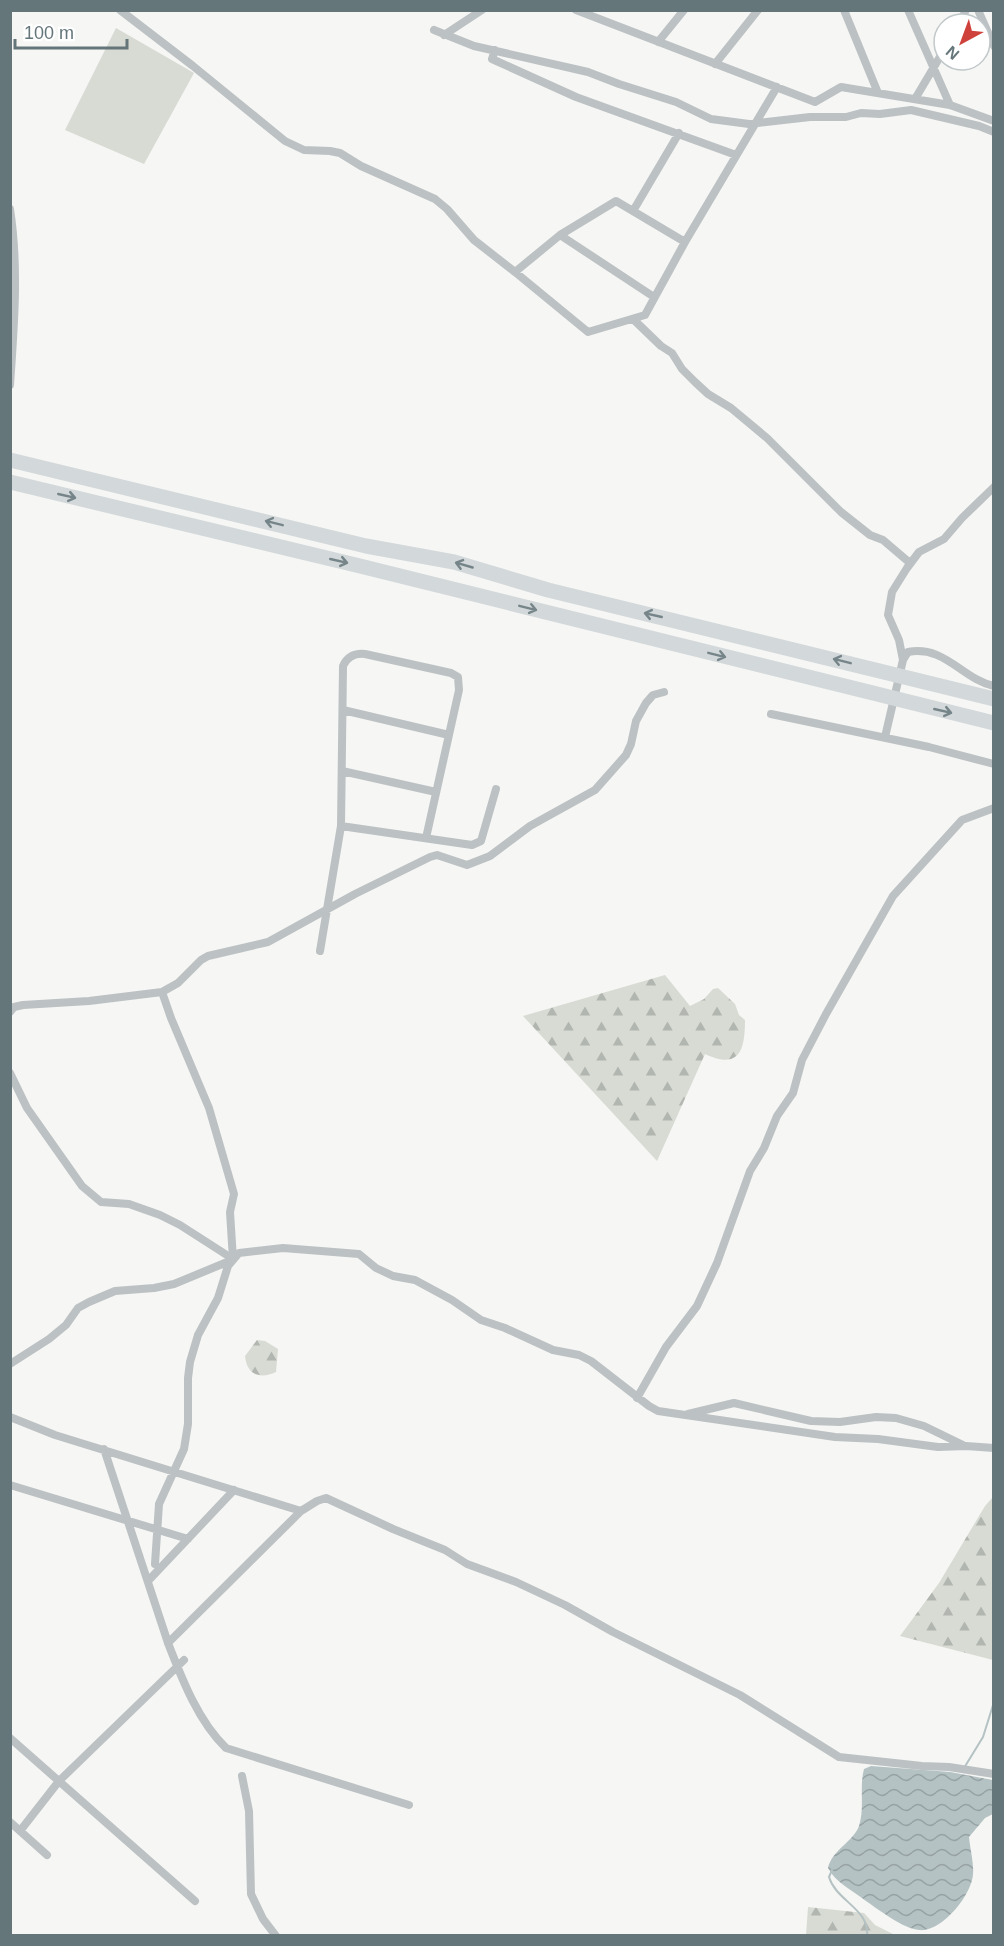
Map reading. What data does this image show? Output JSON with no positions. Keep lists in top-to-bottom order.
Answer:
{
  "scale_bar": "100 m",
  "north": "bottom left"
}
